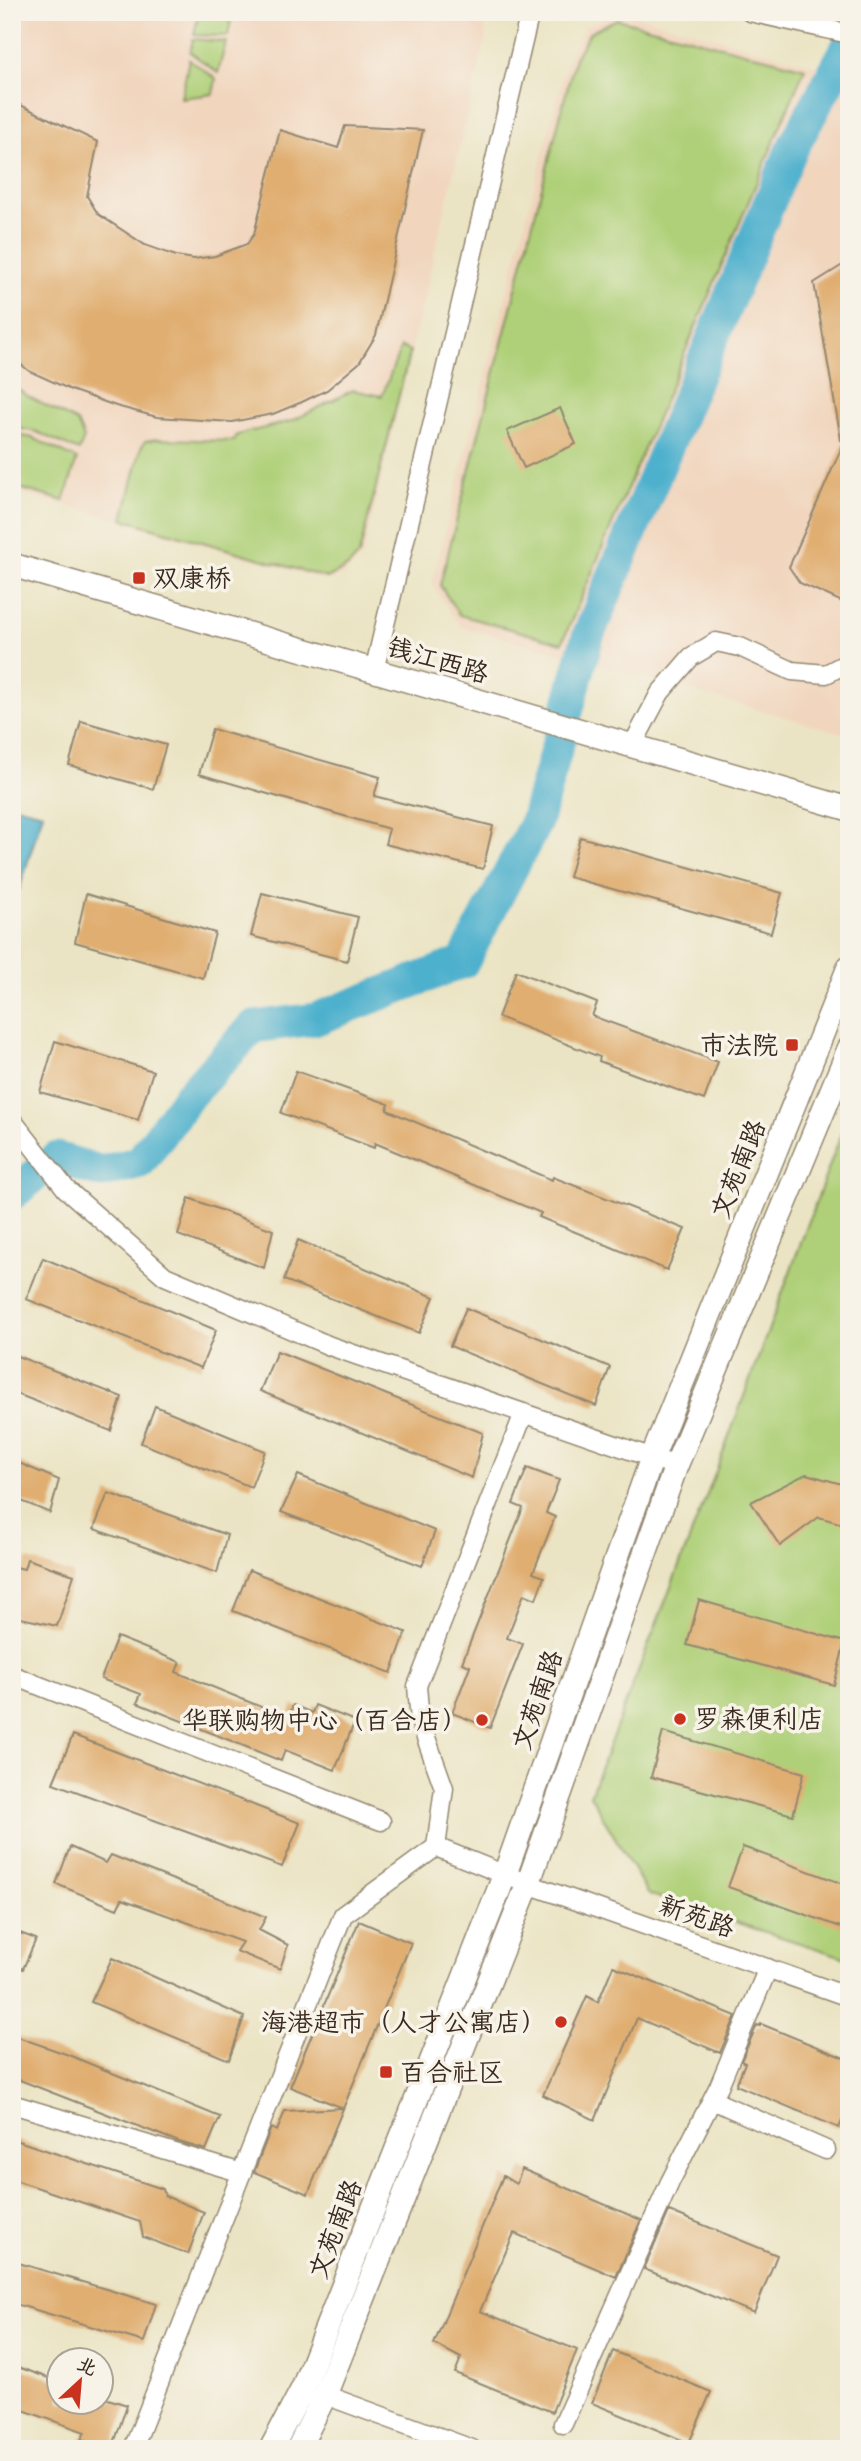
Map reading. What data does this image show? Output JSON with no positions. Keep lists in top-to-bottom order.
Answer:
{
  "streets": {
    "main road": ["钱江西路", "文苑南路"],
    "street": ["新苑路"]
  },
  "crossings": [
    ["文苑南路", "新苑路"]
  ],
  "places": {
    "transit": ["双康桥", "市法院", "百合社区"],
    "other": ["罗森便利店", "华联购物中心（百合店）", "海港超市（人才公寓店）"]
  },
  "north": "top right"
}
